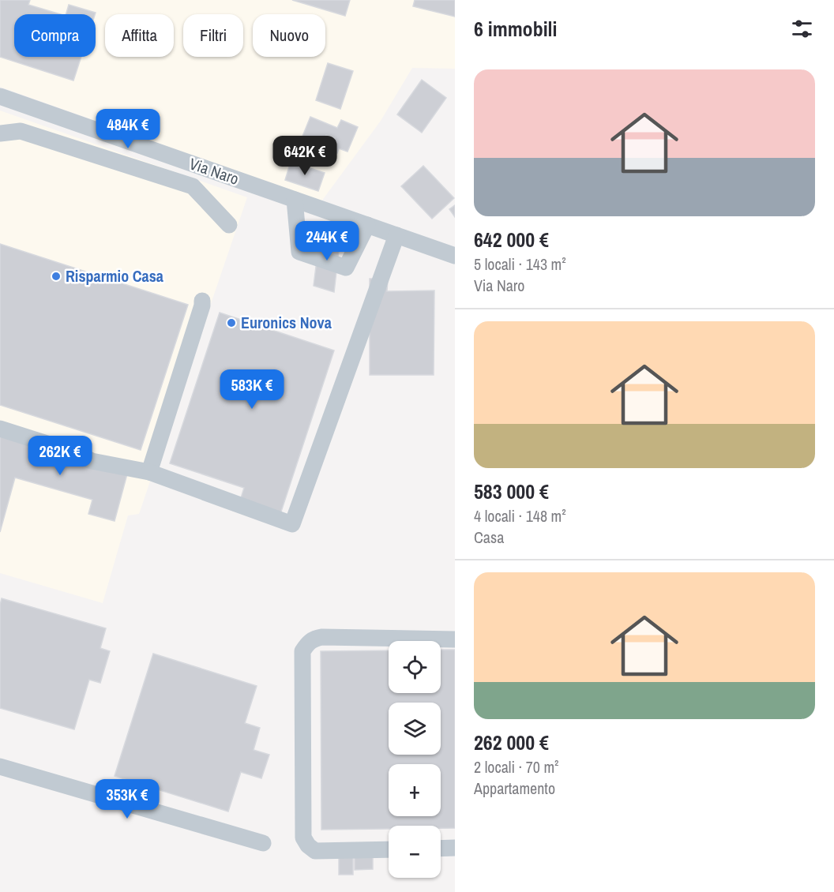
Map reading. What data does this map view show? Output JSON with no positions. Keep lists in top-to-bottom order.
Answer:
{
  "streets": {
    "street": ["Via Naro"]
  },
  "places": ["Risparmio Casa", "Euronics Nova"],
  "page": {
    "heading": "6 immobili",
    "chip": [
      "Compra",
      "Affitta",
      "Filtri",
      "Nuovo"
    ],
    "list": [
      {
        "name": "642 000 €",
        "note": "5 locali · 143 m² · Via Naro"
      },
      {
        "name": "583 000 €",
        "note": "4 locali · 148 m² · Casa"
      },
      {
        "name": "262 000 €",
        "note": "2 locali · 70 m² · Appartamento"
      }
    ],
    "price": [
      "484K €",
      "642K €",
      "244K €",
      "583K €",
      "262K €",
      "353K €"
    ],
    "map_buttons": ["+", "−"]
  }
}
